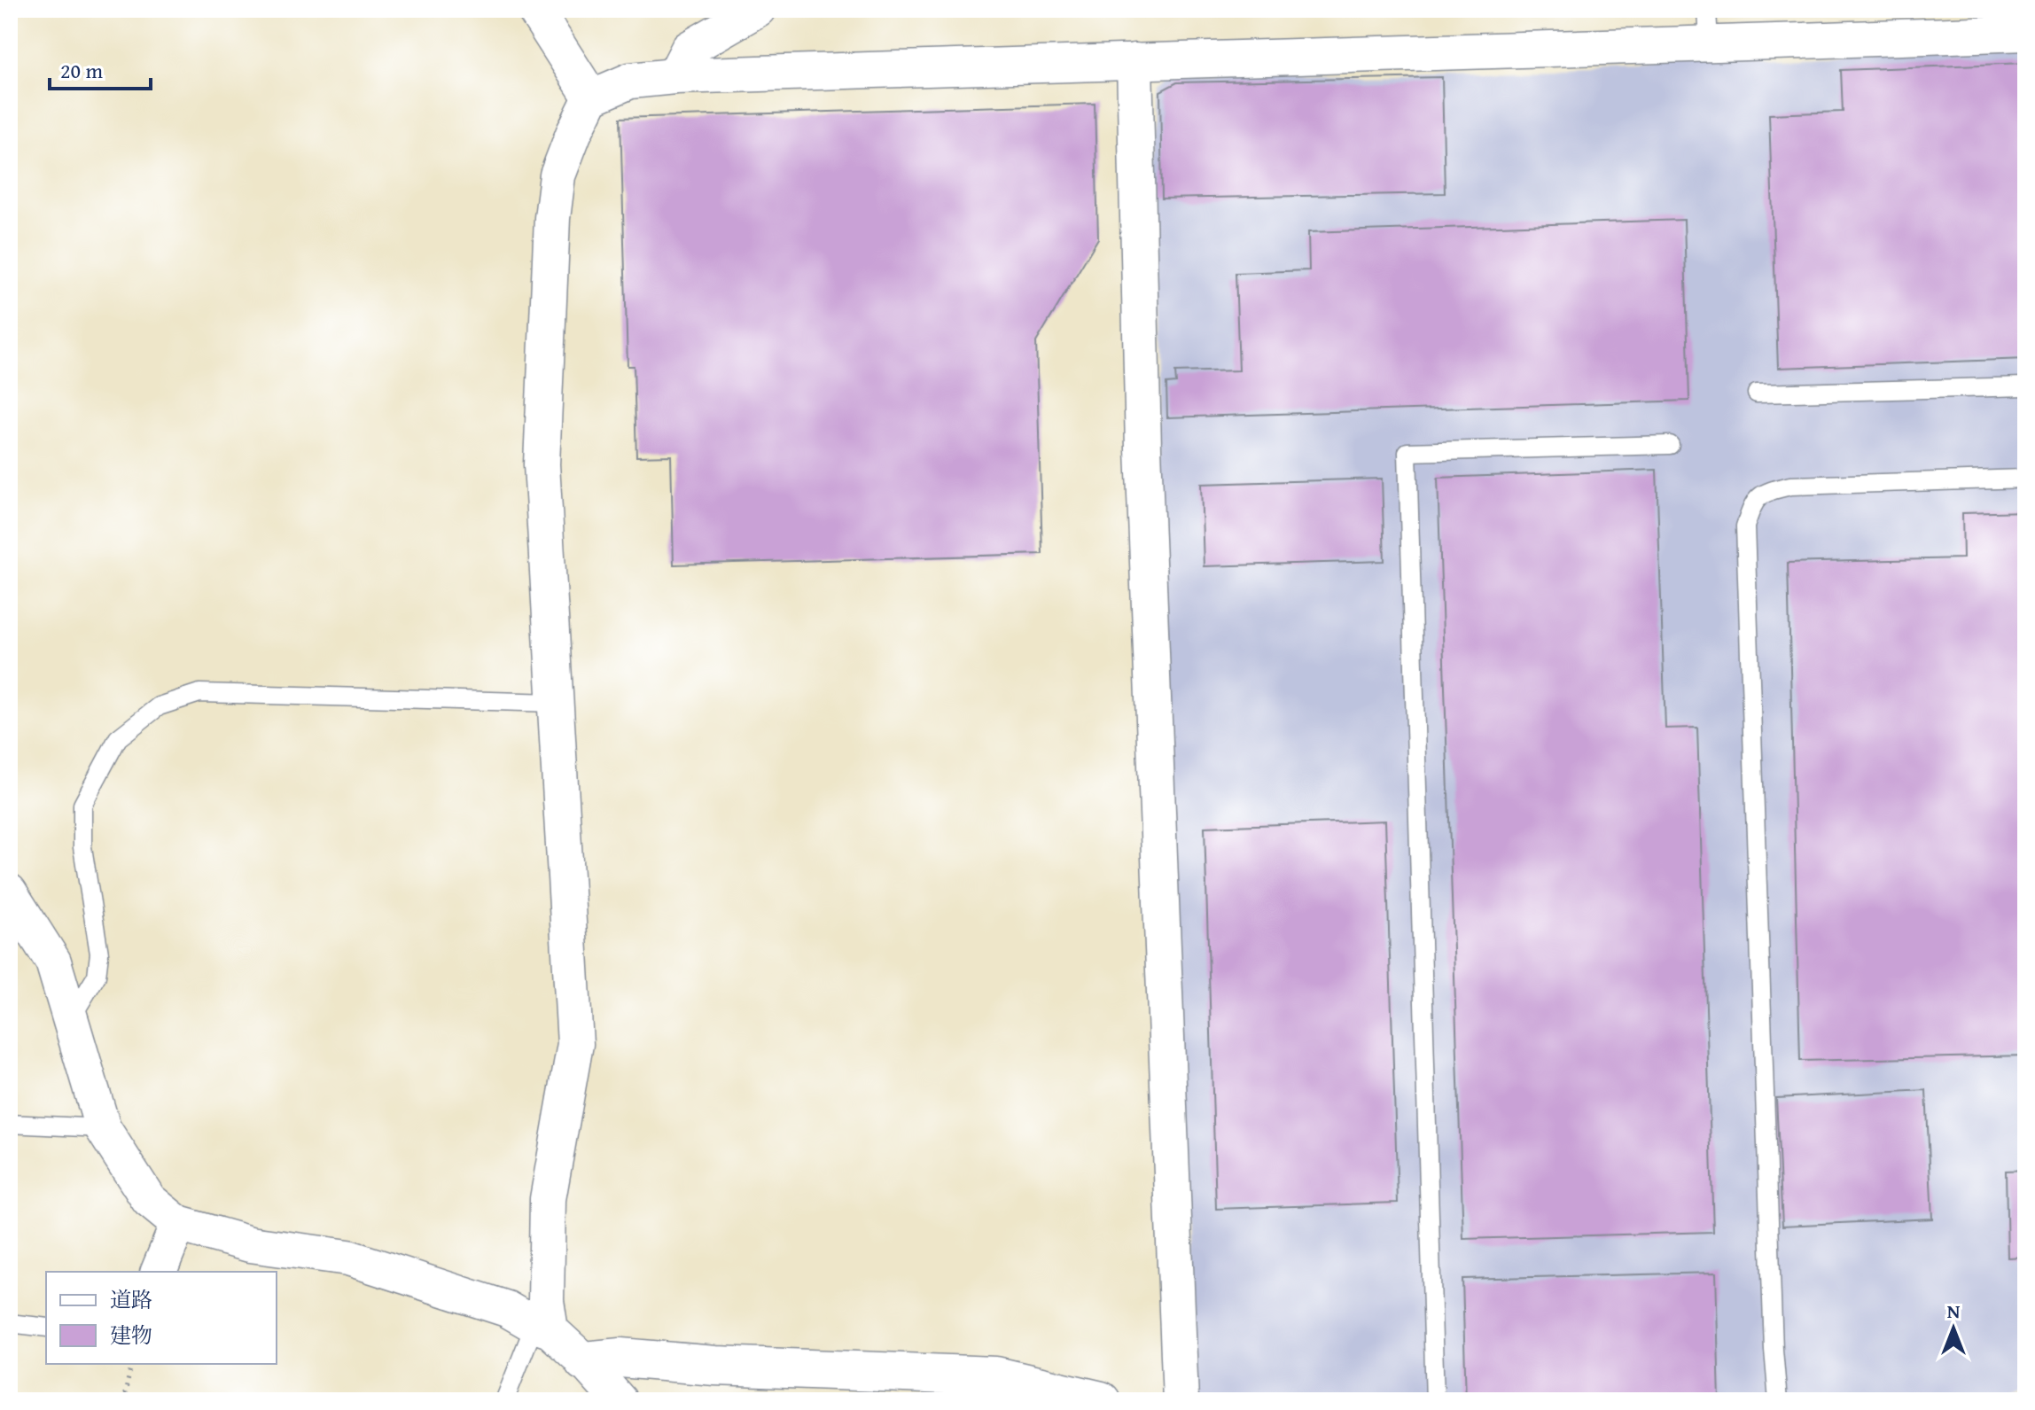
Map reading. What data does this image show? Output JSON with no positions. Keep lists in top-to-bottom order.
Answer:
{
  "legend": ["道路", "建物"],
  "scale_bar": "20 m",
  "north": "top"
}
